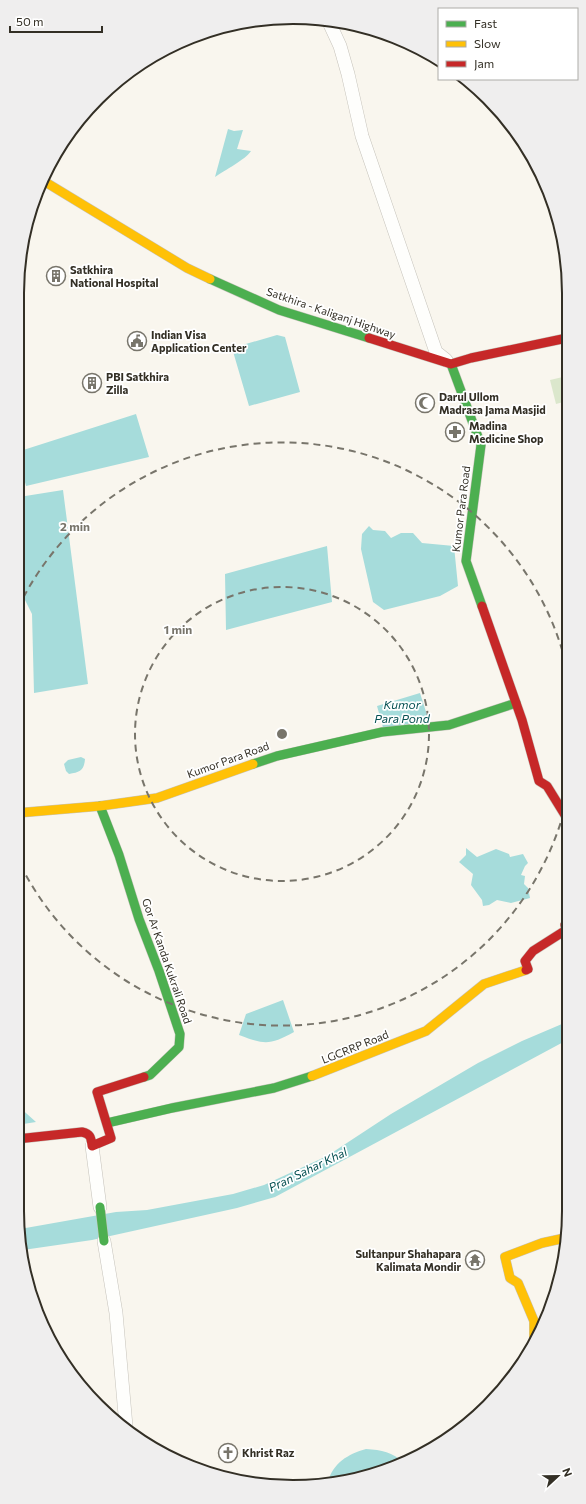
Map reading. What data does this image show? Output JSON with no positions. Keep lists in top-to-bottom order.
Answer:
{
  "streets": {
    "main road": [
      "Satkhira - Kaliganj Highway",
      "Kumor Para Road",
      "Gor Ar Kanda Kukrali Road",
      "LGCRRP Road"
    ]
  },
  "crossings": [
    ["Satkhira - Kaliganj Highway", "Kumor Para Road"],
    ["Kumor Para Road", "Gor Ar Kanda Kukrali Road"],
    ["Gor Ar Kanda Kukrali Road", "LGCRRP Road"]
  ],
  "water": ["Kumor Para Pond", "Pran Sahar Khal"],
  "places": {
    "building": ["Satkhira National Hospital", "PBI Satkhira Zilla"],
    "public building": ["Indian Visa Application Center"],
    "mosque": ["Darul Ullom Madrasa Jama Masjid"],
    "pharmacy": ["Madina Medicine Shop"],
    "temple": ["Sultanpur Shahapara Kalimata Mondir"],
    "church": ["Khrist Raz"]
  },
  "legend": ["Fast", "Slow", "Jam"],
  "scale_bar": "50 m",
  "north": "right",
  "rings": ["2 min", "1 min"]
}
